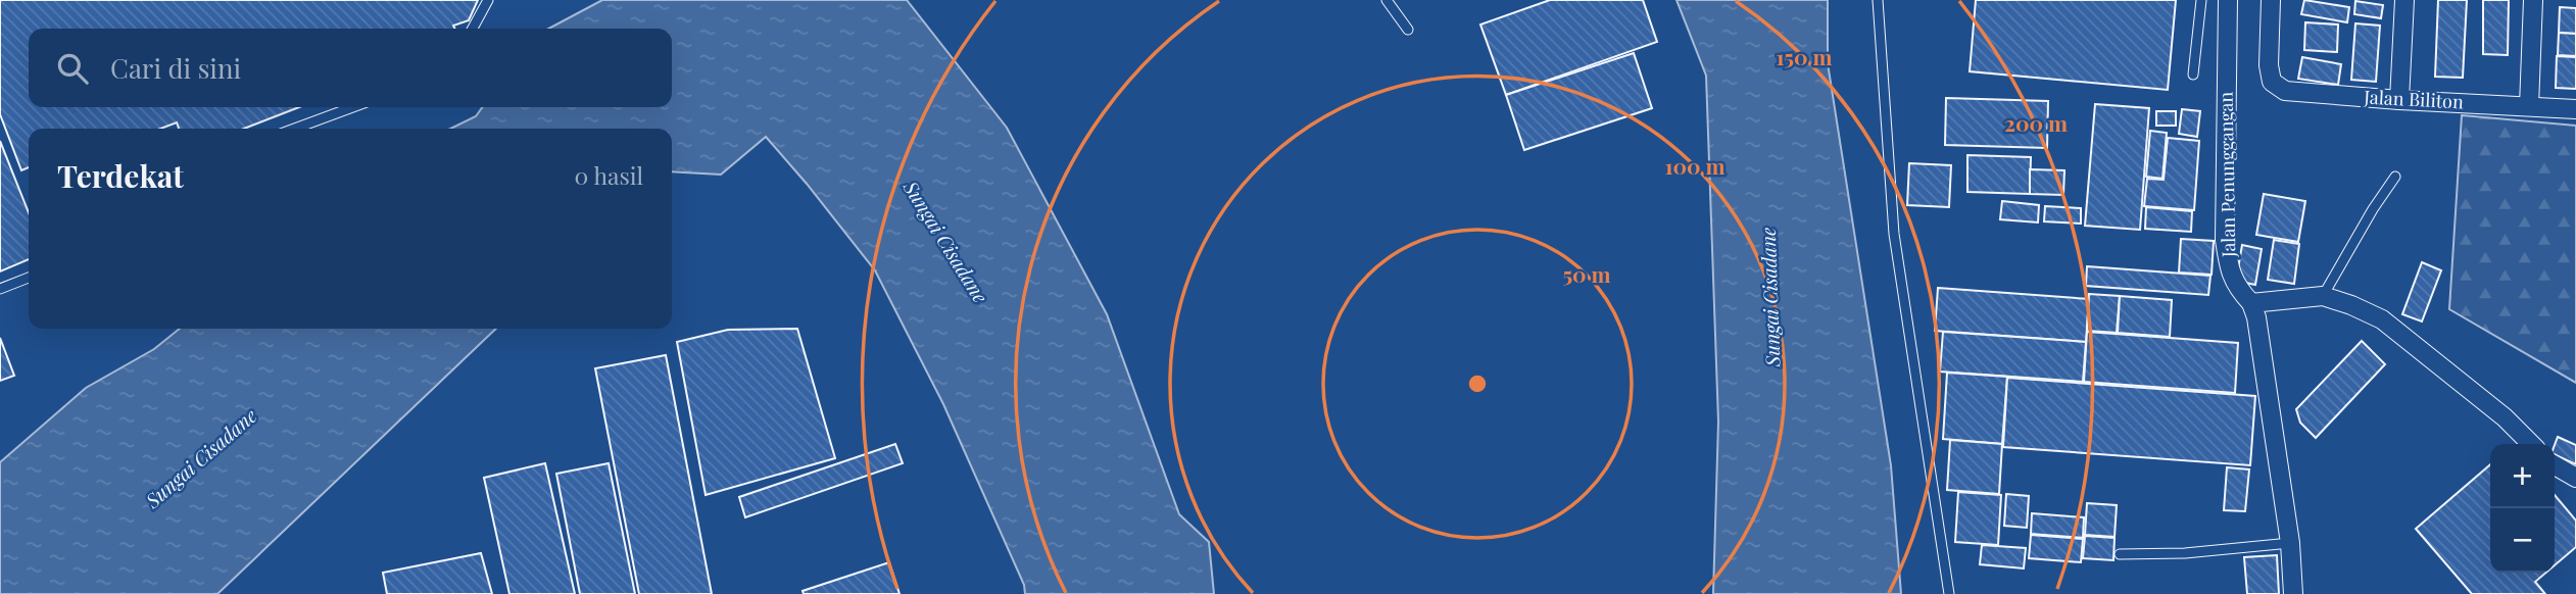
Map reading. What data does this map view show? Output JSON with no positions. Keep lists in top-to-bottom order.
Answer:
{
  "streets": {
    "street": ["Jalan Biliton", "Jalan Penunggangan"]
  },
  "water": ["Sungai Cisadane"],
  "page": {
    "search": "Cari di sini",
    "heading": ["Terdekat", "0 hasil"],
    "map_buttons": ["+", "−"]
  },
  "rings": [
    "150 m",
    "200 m",
    "100 m",
    "50 m"
  ]
}
